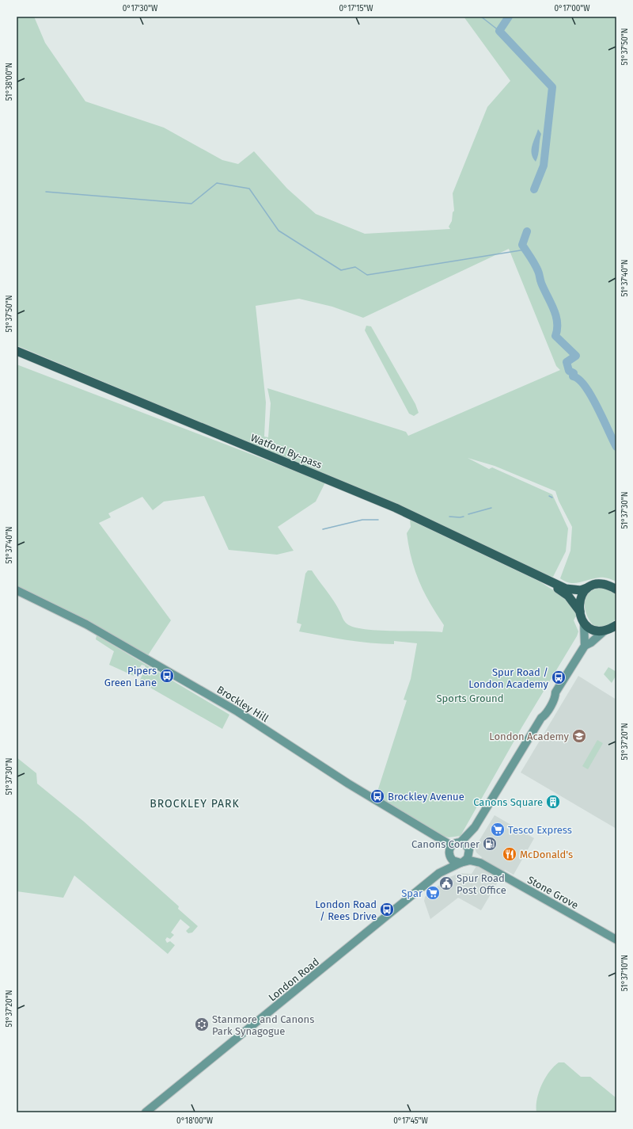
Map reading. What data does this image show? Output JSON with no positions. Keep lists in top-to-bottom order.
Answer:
{
  "streets": {
    "highway": ["Watford By-pass"],
    "main road": ["Brockley Hill", "Stone Grove", "London Road"]
  },
  "crossings": [
    ["Brockley Hill", "Stone Grove"],
    ["Brockley Hill", "London Road"],
    ["Stone Grove", "London Road"]
  ],
  "districts": ["BROCKLEY PARK"],
  "parks": ["Sports Ground"],
  "places": {
    "bus stop": [
      "Pipers Green Lane",
      "Spur Road / London Academy",
      "Brockley Avenue",
      "London Road / Rees Drive"
    ],
    "school or university": ["London Academy"],
    "building": ["Canons Square"],
    "supermarket": ["Tesco Express", "Spar"],
    "fuel station": ["Canons Corner"],
    "restaurant": ["McDonald's"],
    "public building": ["Spur Road Post Office"],
    "synagogue": ["Stanmore and Canons Park Synagogue"]
  },
  "coordinates": [
    "0°17'30\"W",
    "0°17'15\"W",
    "0°17'00\"W",
    "51°37'50\"N",
    "51°38'00\"N",
    "51°37'40\"N",
    "51°37'30\"N",
    "51°37'20\"N",
    "51°37'10\"N",
    "0°18'00\"W",
    "0°17'45\"W"
  ]
}
